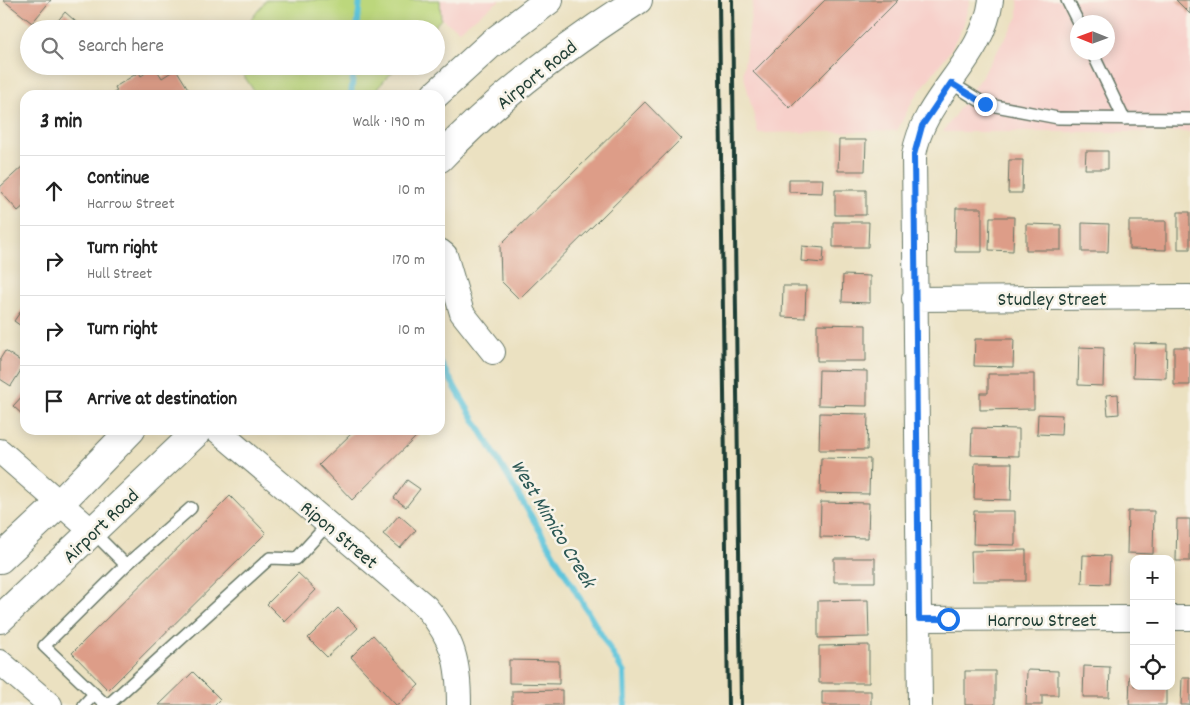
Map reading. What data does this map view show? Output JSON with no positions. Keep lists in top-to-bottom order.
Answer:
{
  "streets": {
    "main road": ["Airport Road"],
    "street": ["Studley Street", "Ripon Street", "Harrow Street"]
  },
  "water": ["West Mimico Creek"],
  "north": "left",
  "page": {
    "search": "Search here",
    "heading": ["3 min", "Walk · 190 m"],
    "list": [
      ["Continue", "Harrow Street", "10 m"],
      ["Turn right", "Hull Street", "170 m"],
      ["Turn right", "10 m"],
      "Arrive at destination"
    ],
    "map_buttons": ["+", "−"]
  }
}
